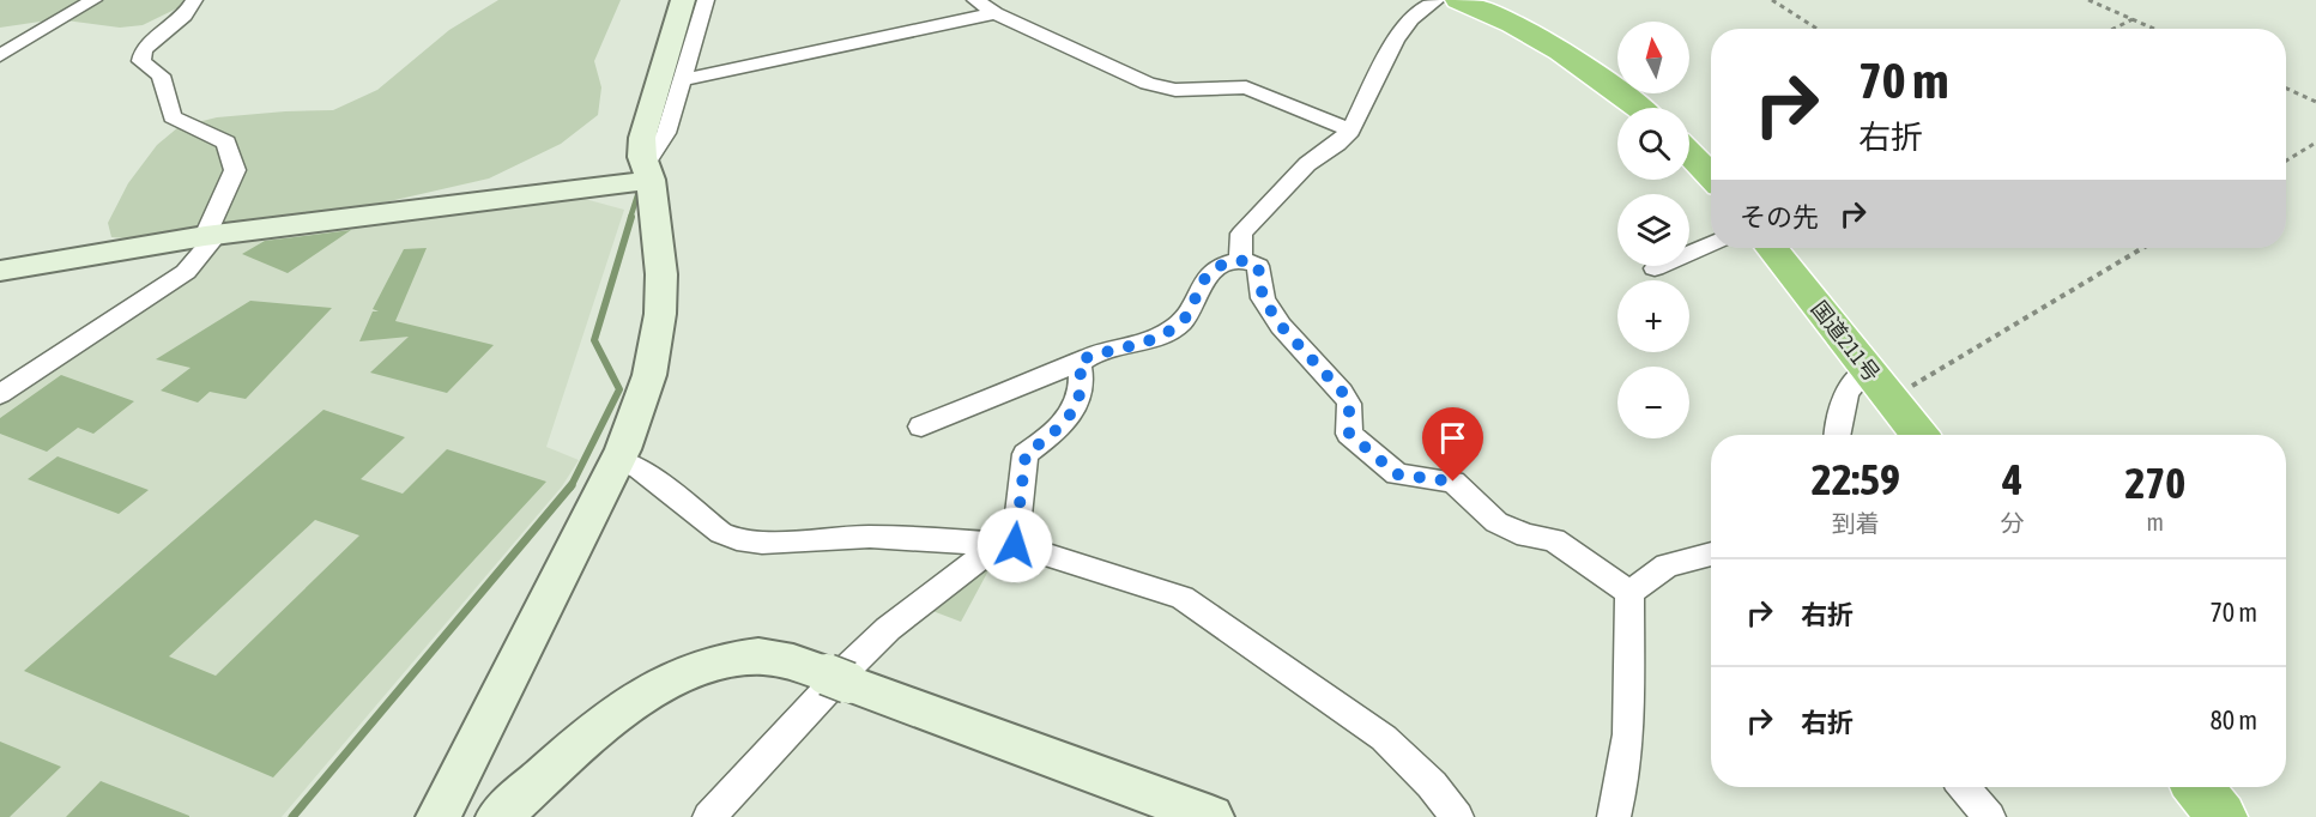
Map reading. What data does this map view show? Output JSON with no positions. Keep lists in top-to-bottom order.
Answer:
{
  "streets": {
    "highway": ["国道211号"]
  },
  "north": "top",
  "page": {
    "map_buttons": ["+", "−"],
    "turn": ["70 m", "右折"],
    "then": "その先",
    "eta": [
      "22:59",
      "到着",
      "4",
      "分",
      "270",
      "m"
    ],
    "list": [
      {
        "name": "右折",
        "value": "70 m"
      },
      {
        "name": "右折",
        "value": "80 m"
      }
    ]
  }
}
